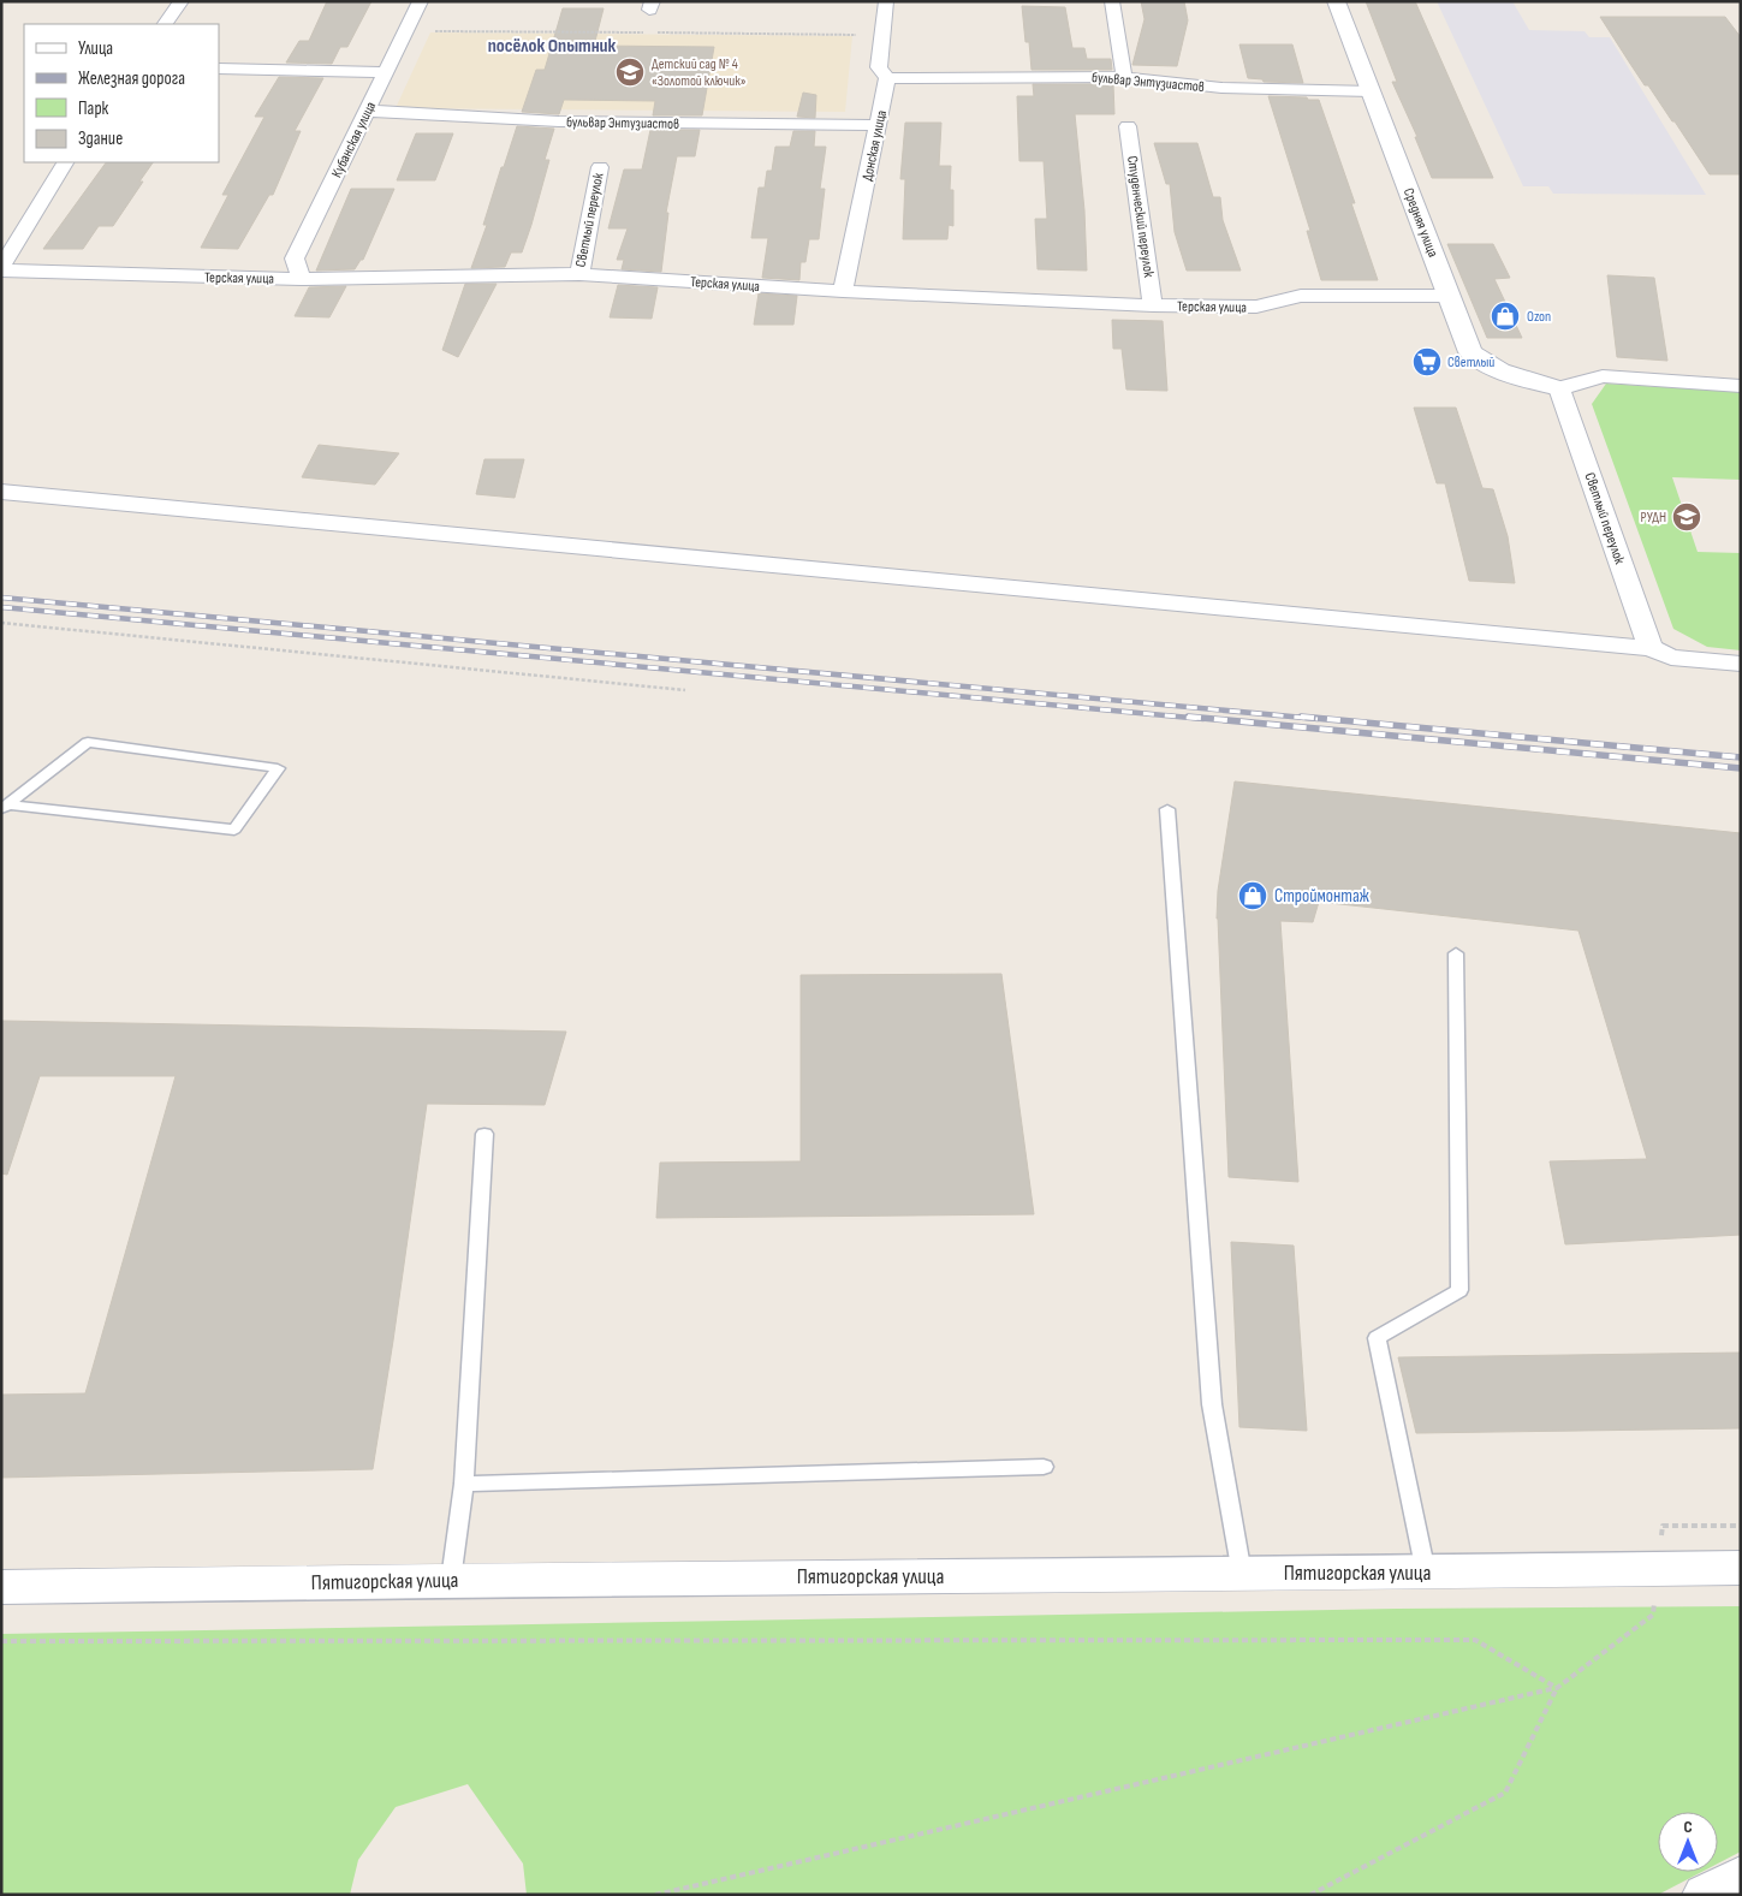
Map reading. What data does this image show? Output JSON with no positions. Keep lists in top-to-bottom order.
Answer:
{
  "streets": {
    "street": [
      "бульвар Энтузиастов",
      "Кубанская улица",
      "Донская улица",
      "Студенческий переулок",
      "Светлый переулок",
      "Средняя улица",
      "Терская улица",
      "Пятигорская улица"
    ]
  },
  "crossings": [
    ["бульвар Энтузиастов", "Кубанская улица"],
    ["бульвар Энтузиастов", "Донская улица"],
    ["бульвар Энтузиастов", "Средняя улица"],
    ["Кубанская улица", "Терская улица"],
    ["Донская улица", "Терская улица"],
    ["Студенческий переулок", "Терская улица"],
    ["Светлый переулок", "Средняя улица"],
    ["Светлый переулок", "Терская улица"],
    ["Средняя улица", "Терская улица"]
  ],
  "districts": ["посёлок Опытник"],
  "places": {
    "school or university": ["Детский сад № 4 «Золотой ключик»", "РУДН"],
    "shop": ["Ozon", "Строймонтаж"],
    "supermarket": ["Светлый"]
  },
  "legend": [
    "Улица",
    "Железная дорога",
    "Парк",
    "Здание"
  ],
  "north": "top"
}
